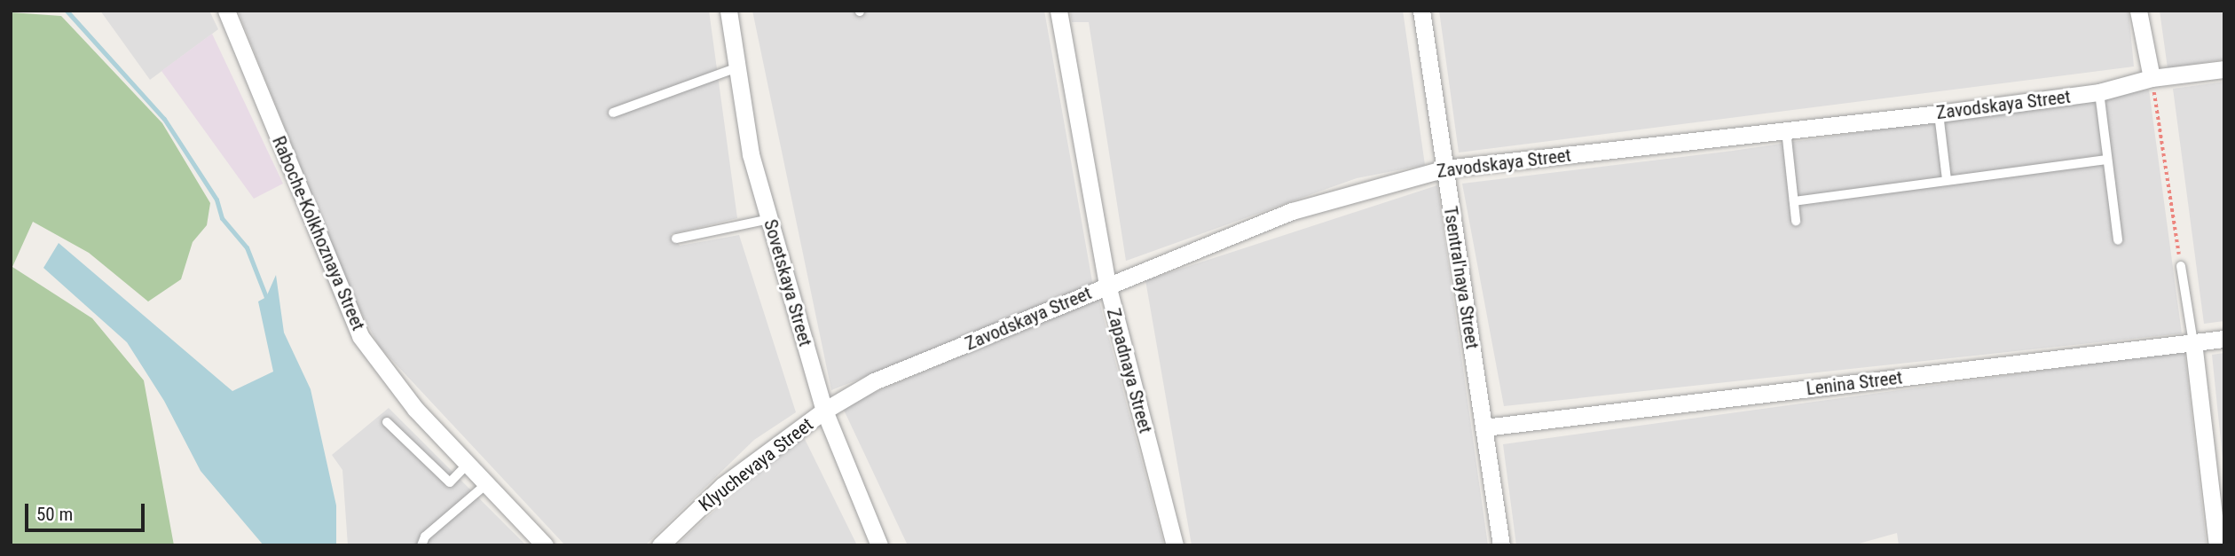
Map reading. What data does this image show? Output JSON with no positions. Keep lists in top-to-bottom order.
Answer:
{
  "streets": {
    "street": [
      "Zavodskaya Street",
      "Raboche-Kolkhoznaya Street",
      "Tsentral'naya Street",
      "Sovetskaya Street",
      "Zapadnaya Street",
      "Lenina Street",
      "Klyuchevaya Street"
    ]
  },
  "crossings": [
    ["Zavodskaya Street", "Tsentral'naya Street"],
    ["Zavodskaya Street", "Sovetskaya Street"],
    ["Zavodskaya Street", "Zapadnaya Street"],
    ["Zavodskaya Street", "Klyuchevaya Street"],
    ["Tsentral'naya Street", "Lenina Street"],
    ["Sovetskaya Street", "Klyuchevaya Street"]
  ],
  "scale_bar": "50 m"
}
